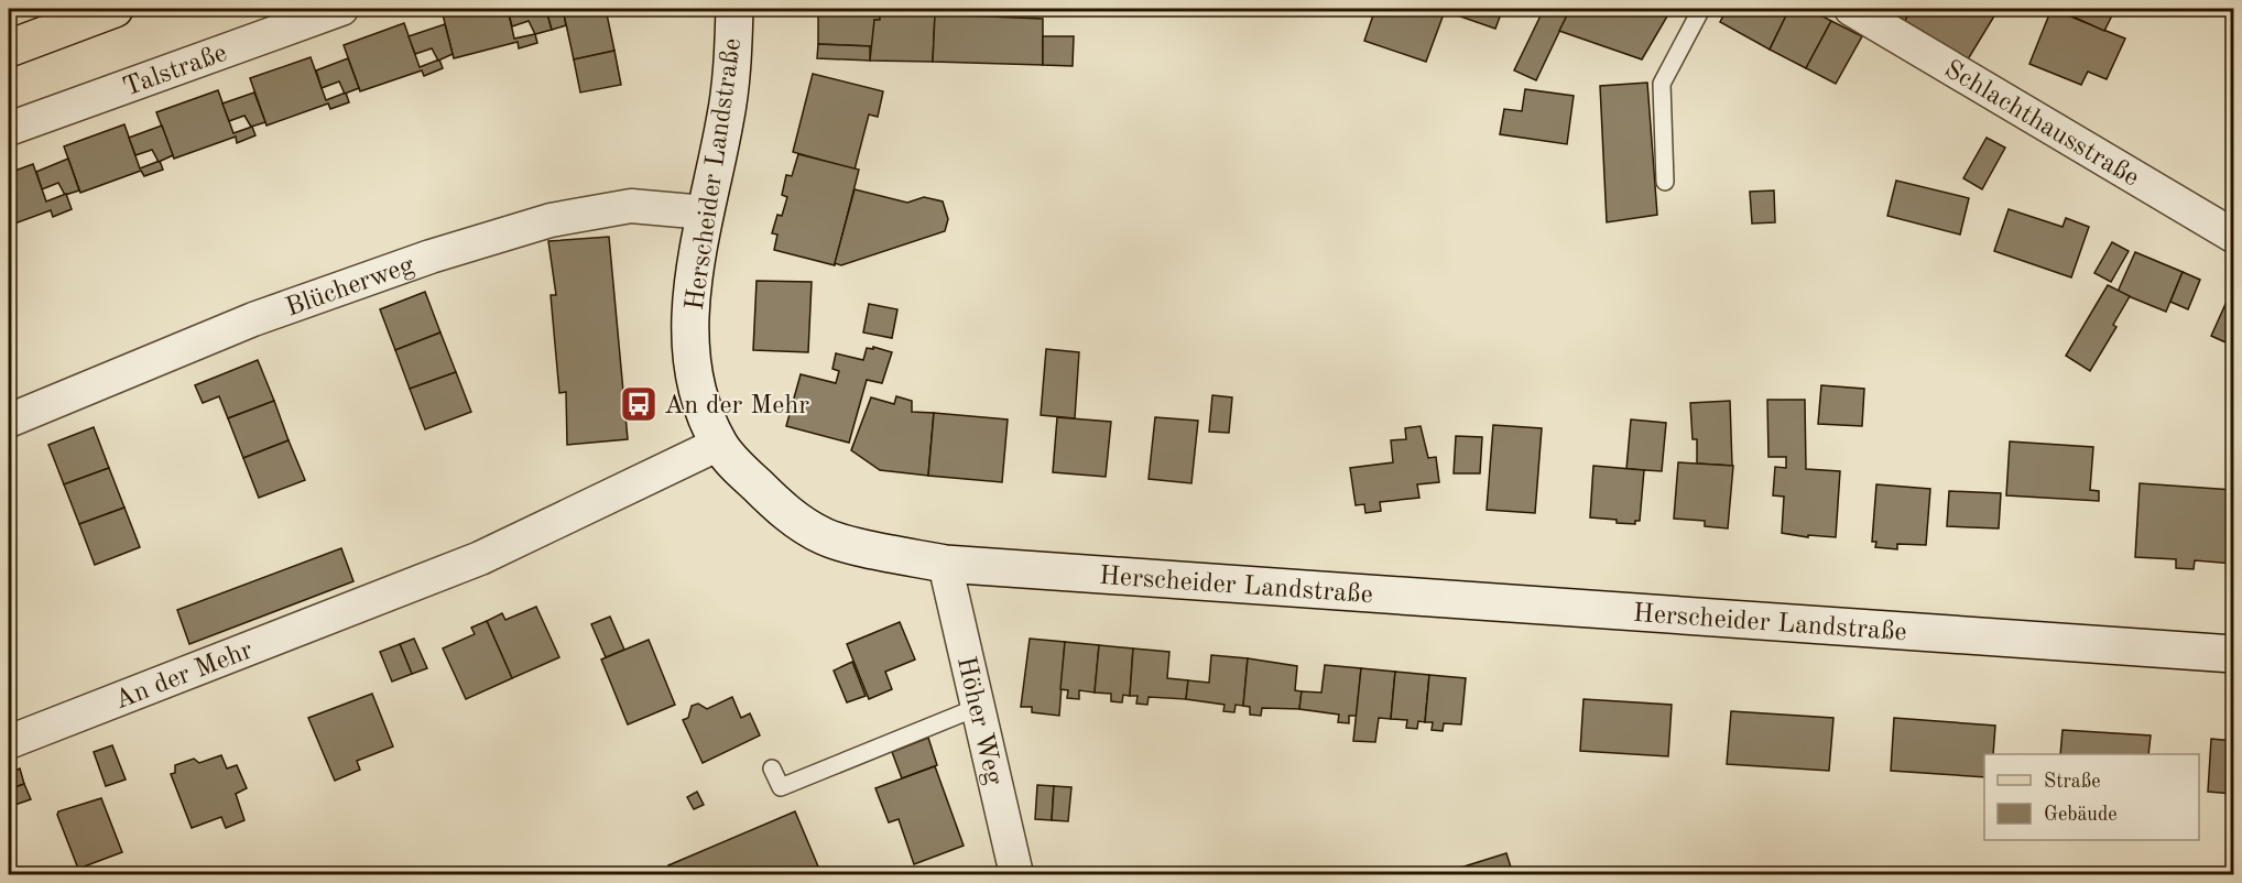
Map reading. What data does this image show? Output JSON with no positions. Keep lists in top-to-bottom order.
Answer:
{
  "streets": {
    "main road": ["Herscheider Landstraße"],
    "street": [
      "Talstraße",
      "Schlachthausstraße",
      "Blücherweg",
      "An der Mehr",
      "Höher Weg"
    ]
  },
  "crossings": [
    ["Herscheider Landstraße", "Blücherweg"],
    ["Herscheider Landstraße", "An der Mehr"],
    ["Herscheider Landstraße", "Höher Weg"]
  ],
  "places": {
    "bus stop": ["An der Mehr"]
  },
  "legend": ["Straße", "Gebäude"]
}
